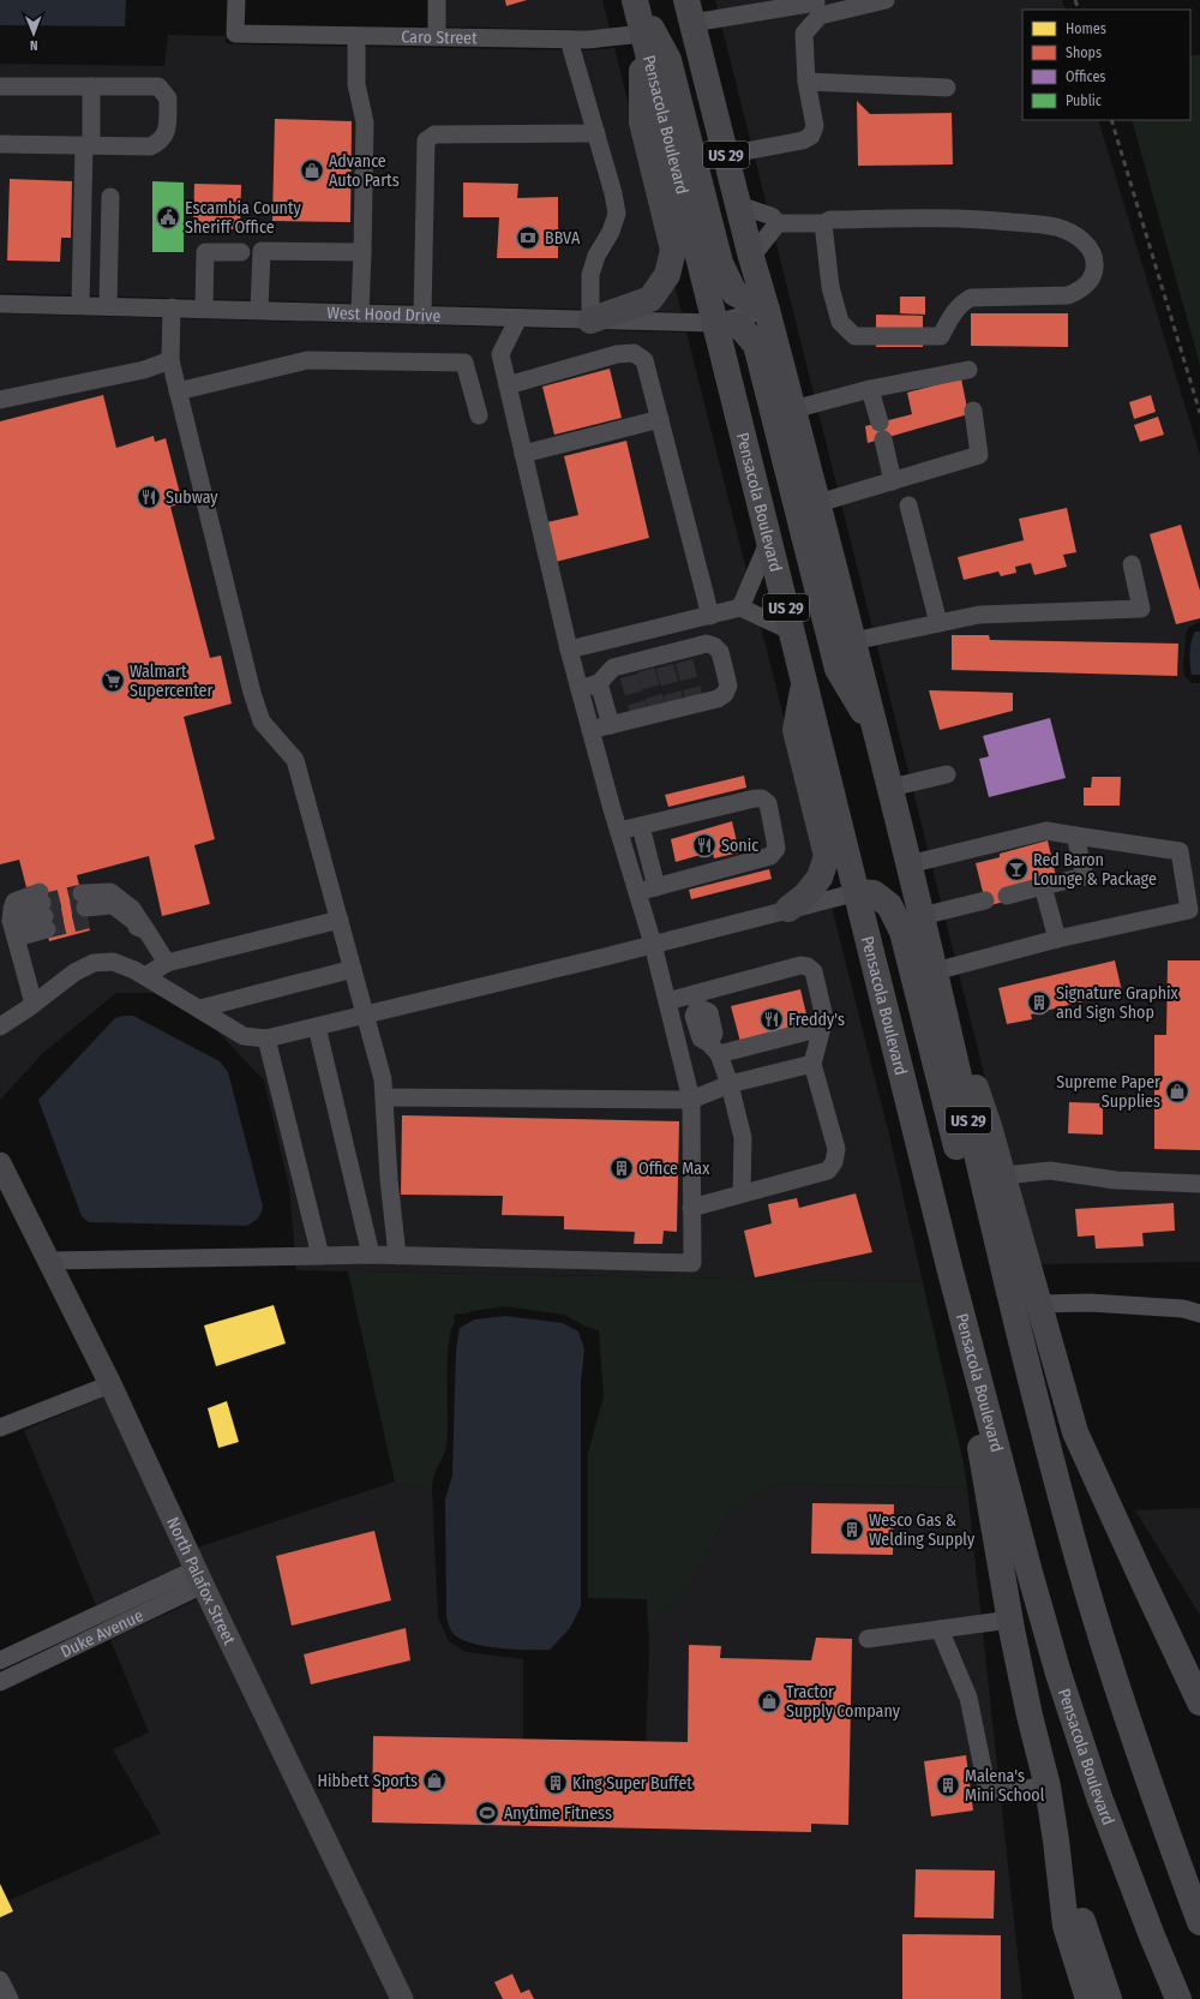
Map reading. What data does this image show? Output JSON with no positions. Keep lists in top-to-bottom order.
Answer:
{
  "streets": {
    "highway": ["Pensacola Boulevard", "US 29"],
    "main road": ["North Palafox Street"],
    "street": ["Caro Street", "West Hood Drive", "Duke Avenue"]
  },
  "crossings": [
    ["Caro Street", "Pensacola Boulevard"],
    ["Pensacola Boulevard", "West Hood Drive"],
    ["US 29", "West Hood Drive"],
    ["North Palafox Street", "Duke Avenue"]
  ],
  "places": {
    "shop": [
      "Advance Auto Parts",
      "Supreme Paper Supplies",
      "Tractor Supply Company",
      "Hibbett Sports"
    ],
    "public building": ["Escambia County Sheriff Office"],
    "bank": ["BBVA"],
    "restaurant": ["Subway", "Sonic", "Freddy's"],
    "supermarket": ["Walmart Supercenter"],
    "bar": ["Red Baron Lounge & Package"],
    "building": [
      "Signature Graphix and Sign Shop",
      "Office Max",
      "Wesco Gas & Welding Supply",
      "King Super Buffet",
      "Malena's Mini School"
    ],
    "sports": ["Anytime Fitness"]
  },
  "legend": [
    "Homes",
    "Shops",
    "Offices",
    "Public"
  ],
  "north": "bottom"
}
